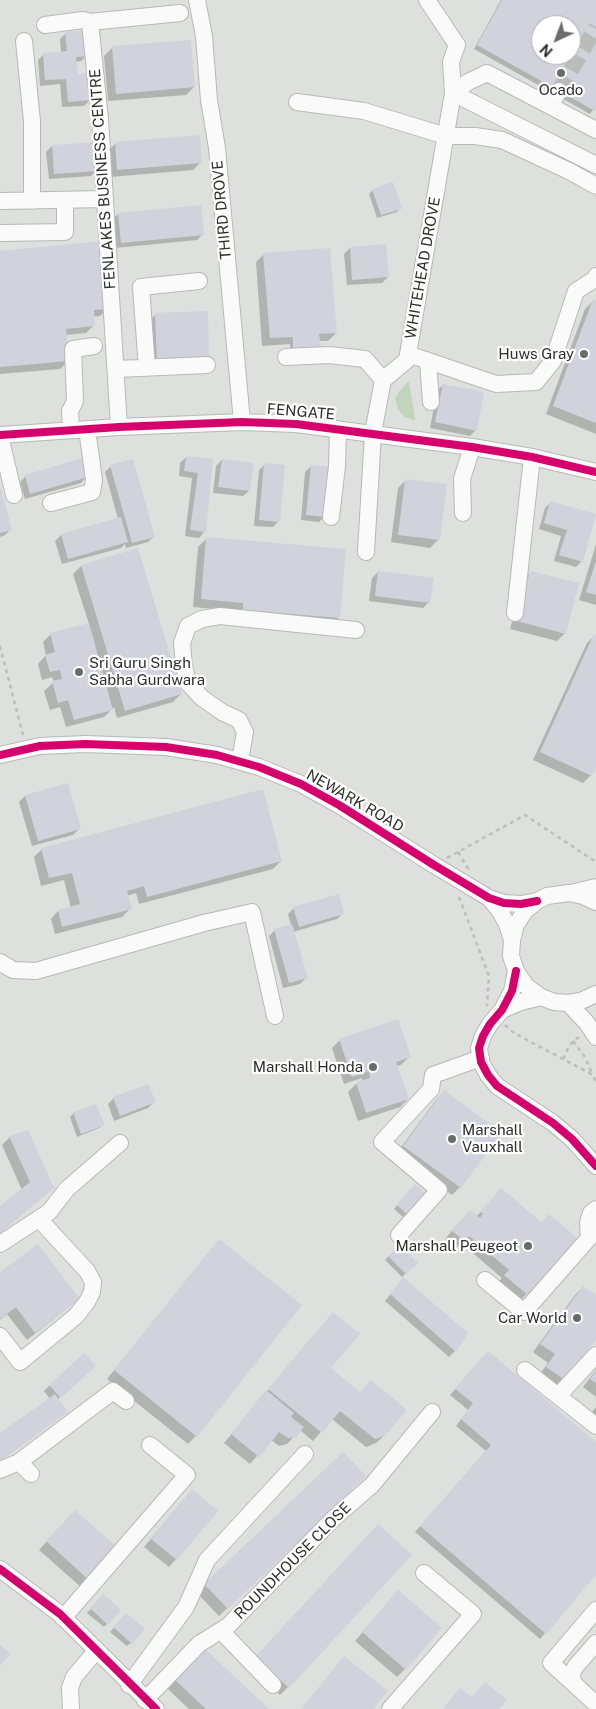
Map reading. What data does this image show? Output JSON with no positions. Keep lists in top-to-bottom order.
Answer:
{
  "streets": {
    "street": [
      "FENLAKES BUSINESS CENTRE",
      "THIRD DROVE",
      "WHITEHEAD DROVE",
      "FENGATE",
      "NEWARK ROAD",
      "ROUNDHOUSE CLOSE"
    ]
  },
  "crossings": [
    ["FENLAKES BUSINESS CENTRE", "FENGATE"],
    ["THIRD DROVE", "FENGATE"]
  ],
  "places": [
    "Ocado",
    "Huws Gray",
    "Sri Guru Singh Sabha Gurdwara",
    "Marshall Honda",
    "Marshall Vauxhall",
    "Marshall Peugeot",
    "Car World"
  ],
  "north": "bottom left"
}
